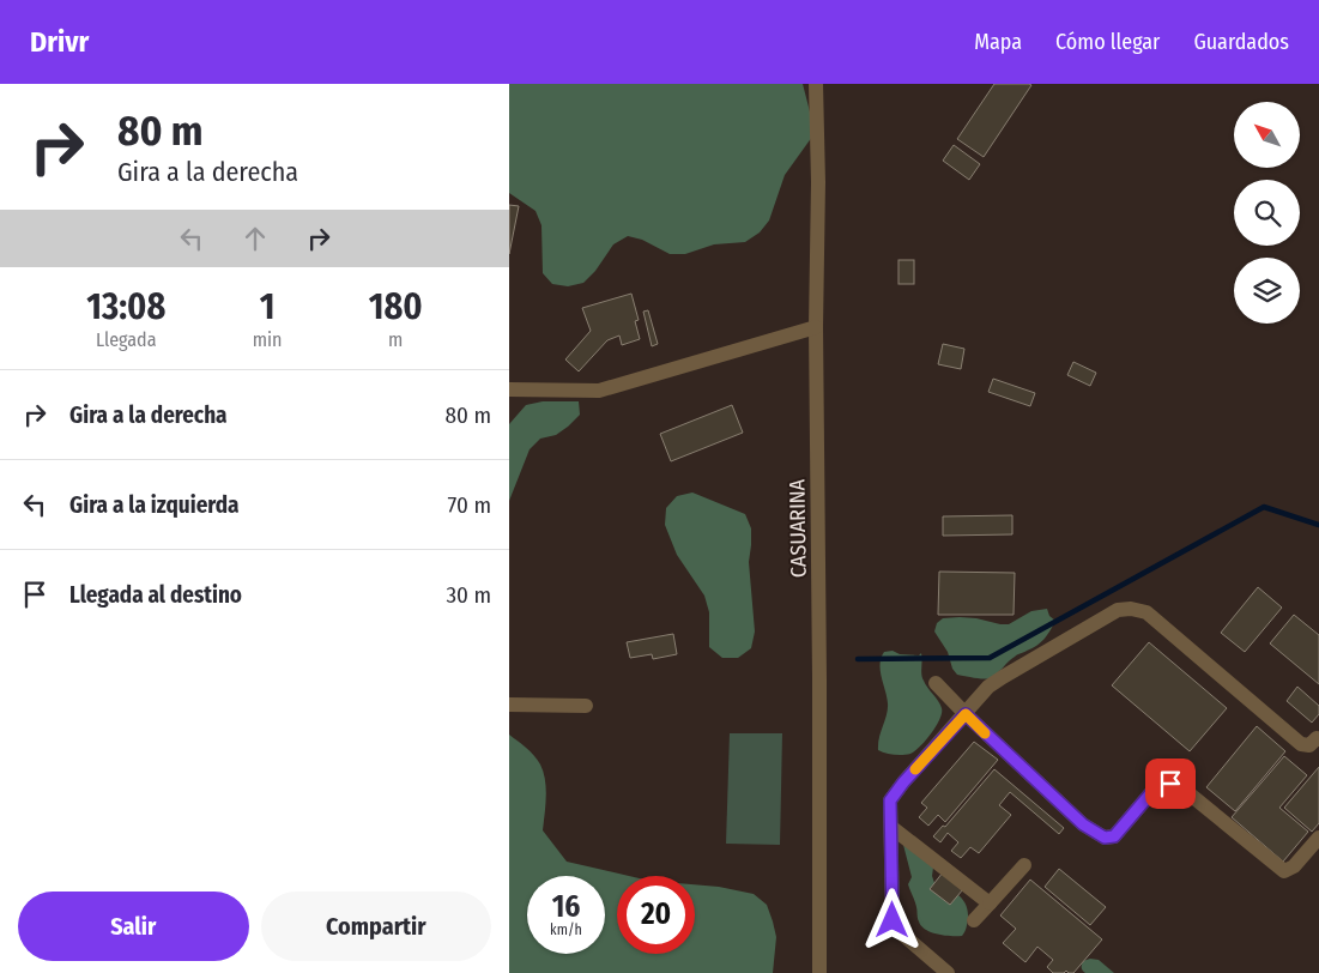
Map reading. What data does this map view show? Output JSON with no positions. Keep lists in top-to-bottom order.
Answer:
{
  "streets": {
    "street": ["CASUARINA"]
  },
  "north": "top left",
  "page": {
    "header": "Drivr",
    "nav": ["Mapa", "Cómo llegar", "Guardados"],
    "turn": ["80 m", "Gira a la derecha"],
    "eta": [
      "13:08",
      "Llegada",
      "1",
      "min",
      "180",
      "m"
    ],
    "list": [
      {
        "name": "Gira a la derecha",
        "value": "80 m"
      },
      {
        "name": "Gira a la izquierda",
        "value": "70 m"
      },
      {
        "name": "Llegada al destino",
        "value": "30 m"
      }
    ],
    "speed": "16 km/h",
    "limit": "20",
    "buttons": ["Salir", "Compartir"]
  }
}
